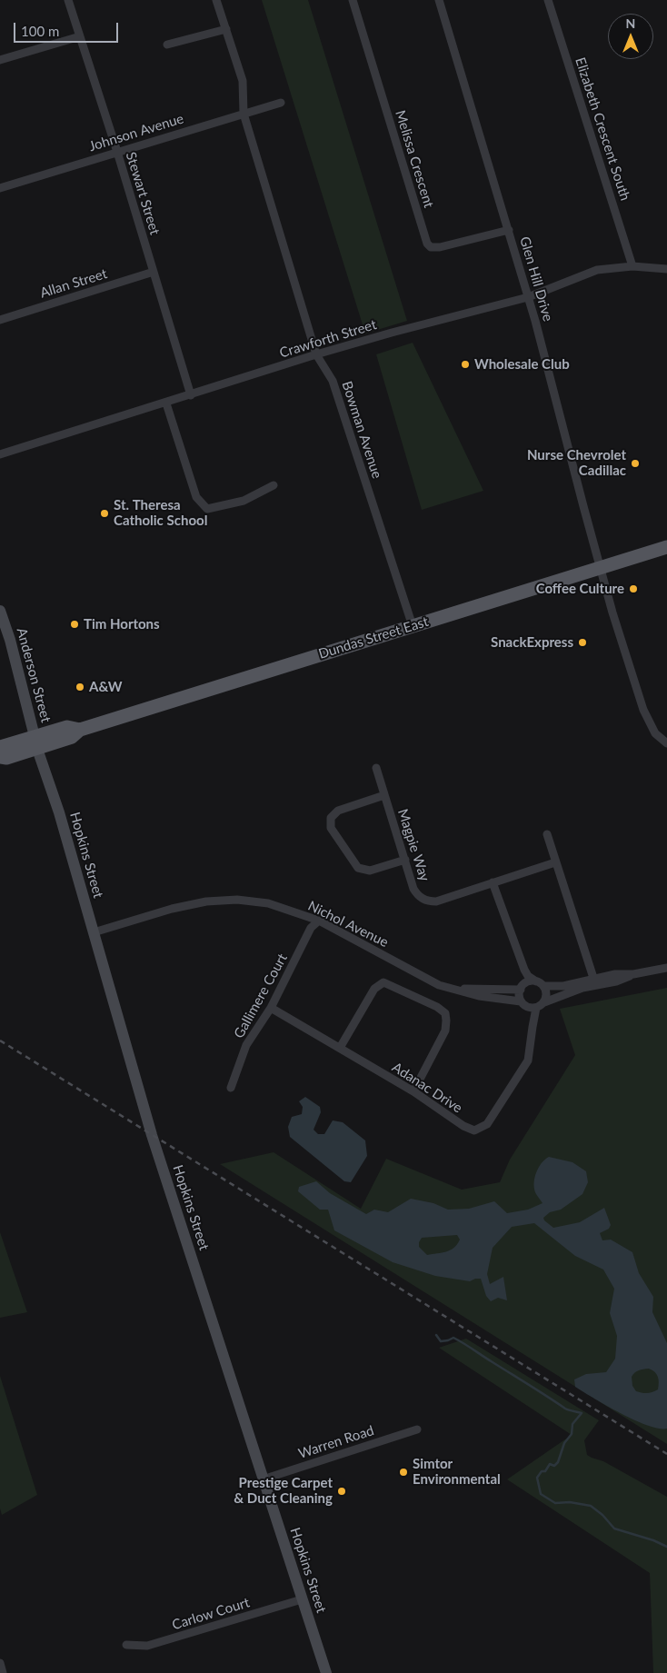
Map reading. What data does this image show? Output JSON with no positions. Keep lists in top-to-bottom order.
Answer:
{
  "streets": {
    "main road": ["Dundas Street East", "Anderson Street", "Hopkins Street"],
    "street": [
      "Elizabeth Crescent South",
      "Johnson Avenue",
      "Melissa Crescent",
      "Stewart Street",
      "Glen Hill Drive",
      "Allan Street",
      "Crawforth Street",
      "Bowman Avenue",
      "Magpie Way",
      "Nichol Avenue",
      "Gallimere Court",
      "Adanac Drive",
      "Warren Road",
      "Carlow Court"
    ]
  },
  "crossings": [
    ["Elizabeth Crescent South", "Crawforth Street"],
    ["Johnson Avenue", "Stewart Street"],
    ["Johnson Avenue", "Bowman Avenue"],
    ["Melissa Crescent", "Glen Hill Drive"],
    ["Stewart Street", "Allan Street"],
    ["Stewart Street", "Crawforth Street"],
    ["Glen Hill Drive", "Crawforth Street"],
    ["Glen Hill Drive", "Dundas Street East"],
    ["Crawforth Street", "Bowman Avenue"],
    ["Bowman Avenue", "Dundas Street East"],
    ["Dundas Street East", "Anderson Street"],
    ["Dundas Street East", "Hopkins Street"],
    ["Anderson Street", "Hopkins Street"],
    ["Hopkins Street", "Nichol Avenue"],
    ["Hopkins Street", "Warren Road"],
    ["Hopkins Street", "Carlow Court"],
    ["Nichol Avenue", "Gallimere Court"],
    ["Nichol Avenue", "Adanac Drive"],
    ["Gallimere Court", "Adanac Drive"]
  ],
  "places": [
    "Wholesale Club",
    "Nurse Chevrolet Cadillac",
    "St. Theresa Catholic School",
    "Coffee Culture",
    "Tim Hortons",
    "SnackExpress",
    "A&W",
    "Simtor Environmental",
    "Prestige Carpet & Duct Cleaning"
  ],
  "scale_bar": "100 m",
  "north": "top"
}
